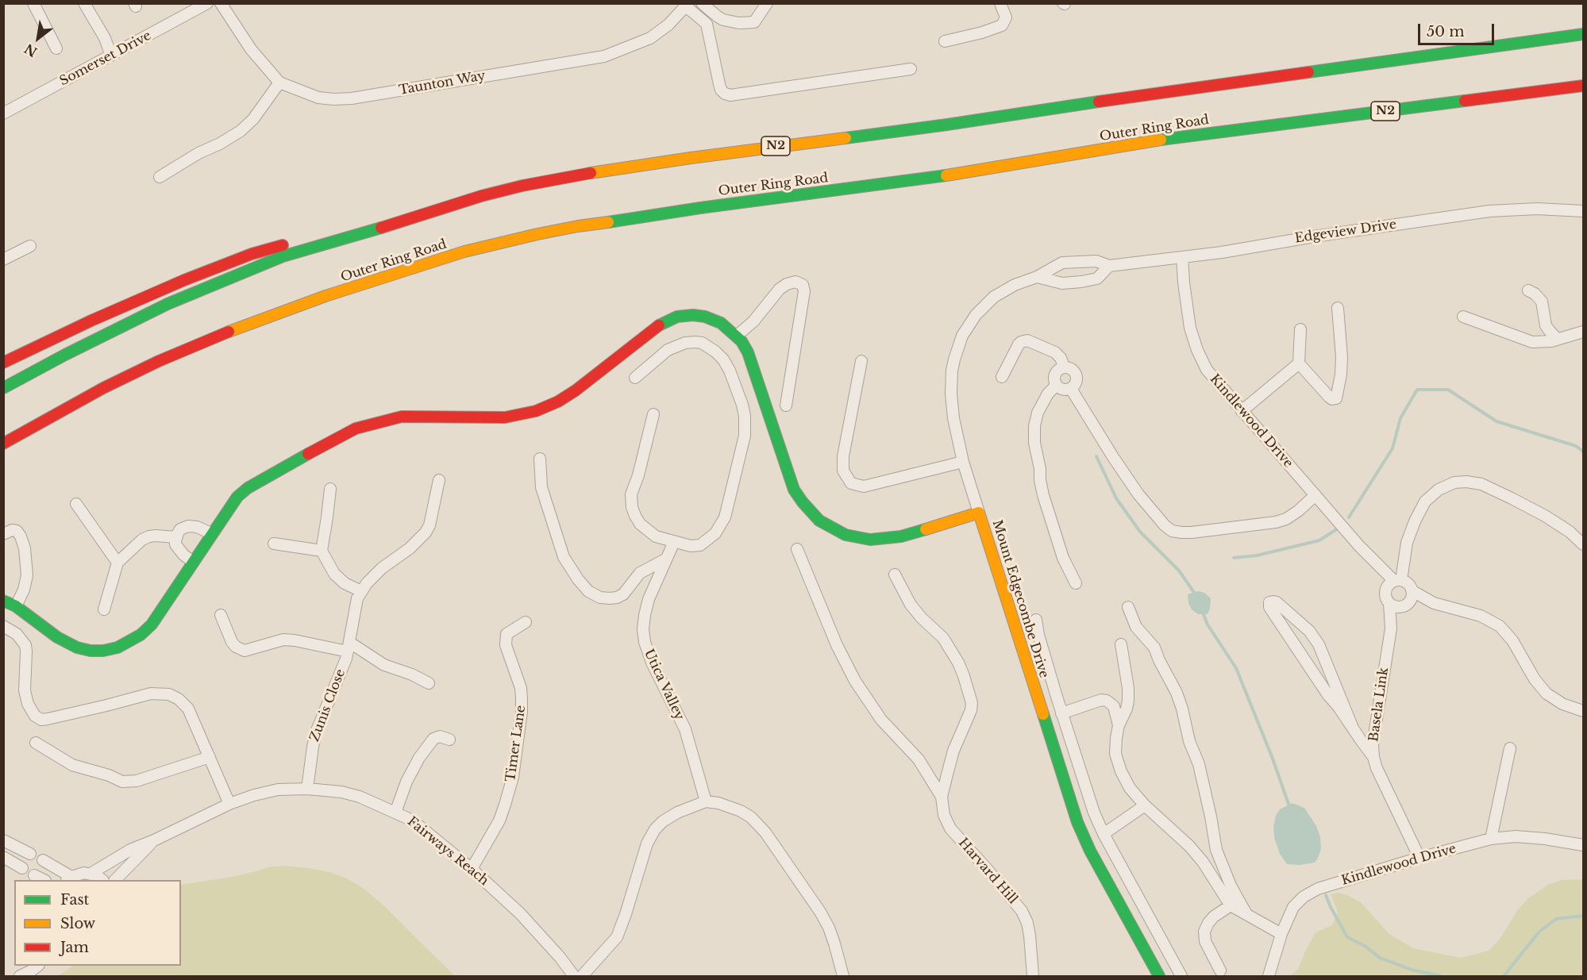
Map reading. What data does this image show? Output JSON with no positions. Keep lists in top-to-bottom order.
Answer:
{
  "streets": {
    "main road": ["N2", "Outer Ring Road", "Mount Edgecombe Drive"],
    "street": [
      "Somerset Drive",
      "Taunton Way",
      "Edgeview Drive",
      "Kindlewood Drive",
      "Utica Valley",
      "Basela Link",
      "Zunis Close",
      "Timer Lane",
      "Fairways Reach",
      "Harvard Hill"
    ]
  },
  "crossings": [
    ["Edgeview Drive", "Kindlewood Drive"],
    ["Edgeview Drive", "Mount Edgecombe Drive"],
    ["Kindlewood Drive", "Basela Link"],
    ["Zunis Close", "Fairways Reach"],
    ["Timer Lane", "Fairways Reach"]
  ],
  "legend": ["Fast", "Slow", "Jam"],
  "scale_bar": "50 m",
  "north": "bottom left"
}
